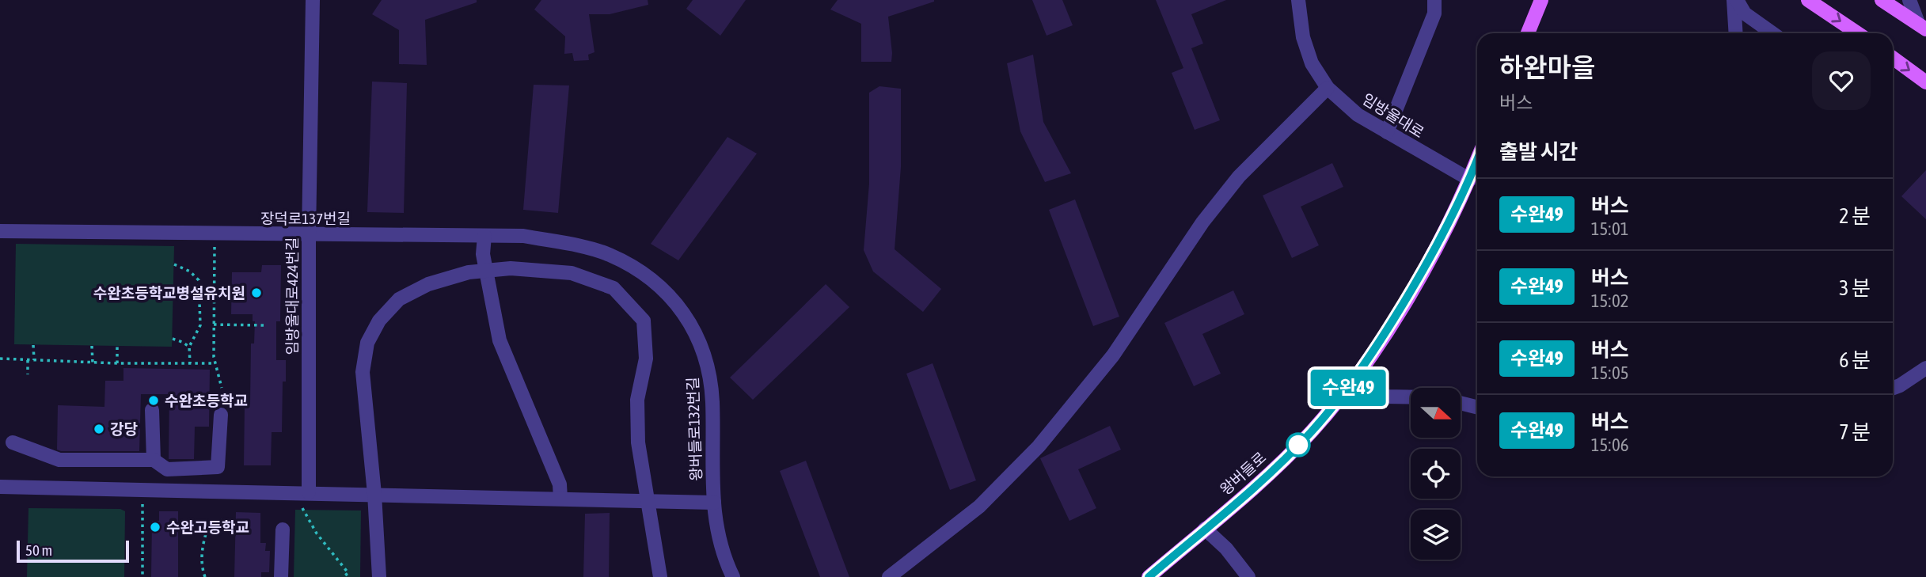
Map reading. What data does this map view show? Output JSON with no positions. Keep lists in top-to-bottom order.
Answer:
{
  "streets": {
    "main road": ["왕버들로"],
    "street": [
      "임방울대로",
      "장덕로137번길",
      "임방울대로424번길",
      "왕버들로132번길"
    ]
  },
  "crossings": [
    ["임방울대로", "왕버들로"],
    ["장덕로137번길", "임방울대로424번길"],
    ["장덕로137번길", "왕버들로132번길"]
  ],
  "places": [
    "수완초등학교병설유치원",
    "수완초등학교",
    "강당",
    "수완고등학교"
  ],
  "lines": ["bus line 수완49"],
  "scale_bar": "50 m",
  "north": "right",
  "page": {
    "on_map": "수완49",
    "heading": [
      ["하완마을", "버스"],
      "출발 시간"
    ],
    "list": [
      {
        "mark": "수완49",
        "name": "버스",
        "note": "15:01",
        "value": "2 분"
      },
      {
        "mark": "수완49",
        "name": "버스",
        "note": "15:02",
        "value": "3 분"
      },
      {
        "mark": "수완49",
        "name": "버스",
        "note": "15:05",
        "value": "6 분"
      },
      {
        "mark": "수완49",
        "name": "버스",
        "note": "15:06",
        "value": "7 분"
      }
    ],
    "scale": "50 m"
  }
}
